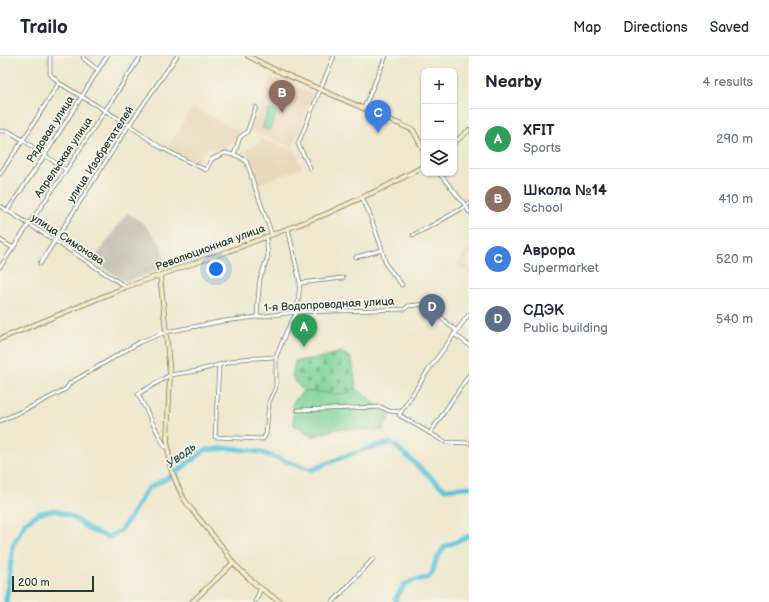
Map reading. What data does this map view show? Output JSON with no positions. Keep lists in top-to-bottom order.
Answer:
{
  "streets": {
    "main road": ["Революционная улица"],
    "street": [
      "Рядовая улица",
      "улица Изобретателей",
      "Апрельская улица",
      "улица Симонова",
      "1-я Водопроводная улица"
    ]
  },
  "crossings": [
    ["Рядовая улица", "улица Симонова"],
    ["улица Изобретателей", "улица Симонова"],
    ["Апрельская улица", "улица Симонова"],
    ["улица Симонова", "Революционная улица"]
  ],
  "water": ["Уводь"],
  "scale_bar": "200 m",
  "page": {
    "header": "Trailo",
    "nav": ["Map", "Directions", "Saved"],
    "heading": ["Nearby", "4 results"],
    "map_buttons": ["+", "−"],
    "pins": [
      "B",
      "C",
      "D",
      "A"
    ],
    "list": [
      {
        "mark": "A",
        "name": "XFIT",
        "note": "Sports",
        "value": "290 m"
      },
      {
        "mark": "B",
        "name": "Школа №14",
        "note": "School",
        "value": "410 m"
      },
      {
        "mark": "C",
        "name": "Аврора",
        "note": "Supermarket",
        "value": "520 m"
      },
      {
        "mark": "D",
        "name": "СДЭК",
        "note": "Public building",
        "value": "540 m"
      }
    ],
    "scale": "200 m"
  }
}
